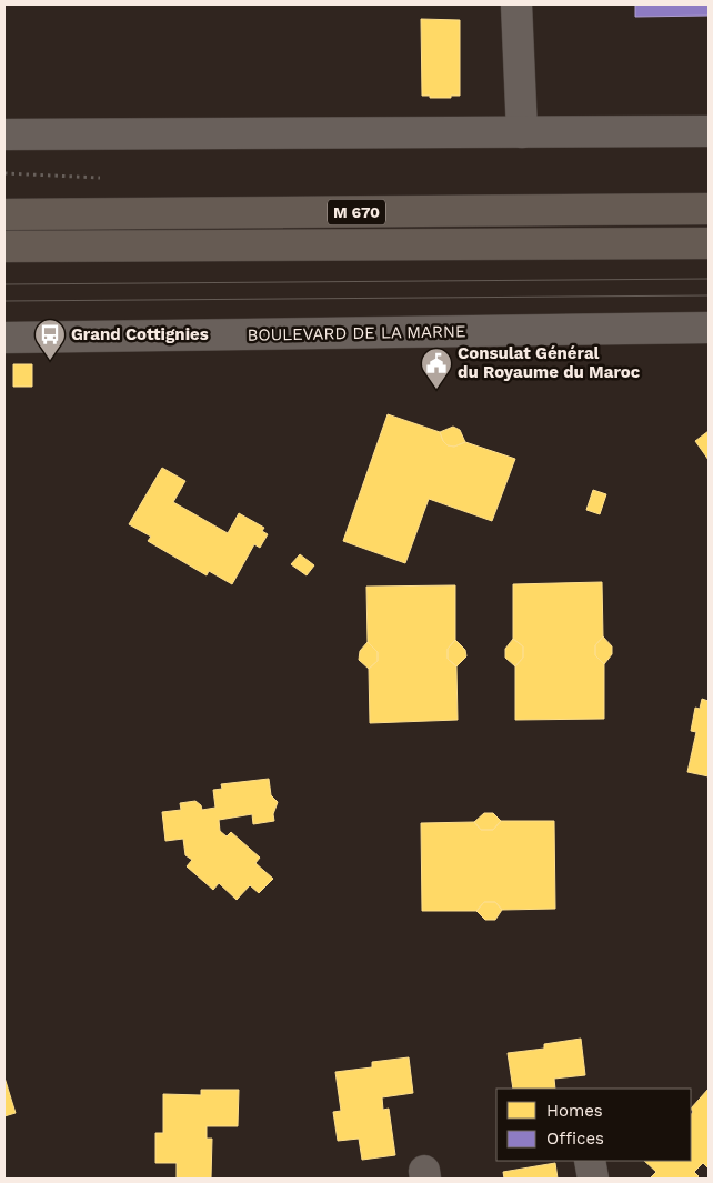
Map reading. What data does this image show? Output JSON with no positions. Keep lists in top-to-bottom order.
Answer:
{
  "streets": {
    "main road": ["M 670"],
    "street": ["BOULEVARD DE LA MARNE"]
  },
  "places": {
    "bus stop": ["Grand Cottignies"],
    "public building": ["Consulat Général du Royaume du Maroc"]
  },
  "legend": ["Homes", "Offices"]
}
